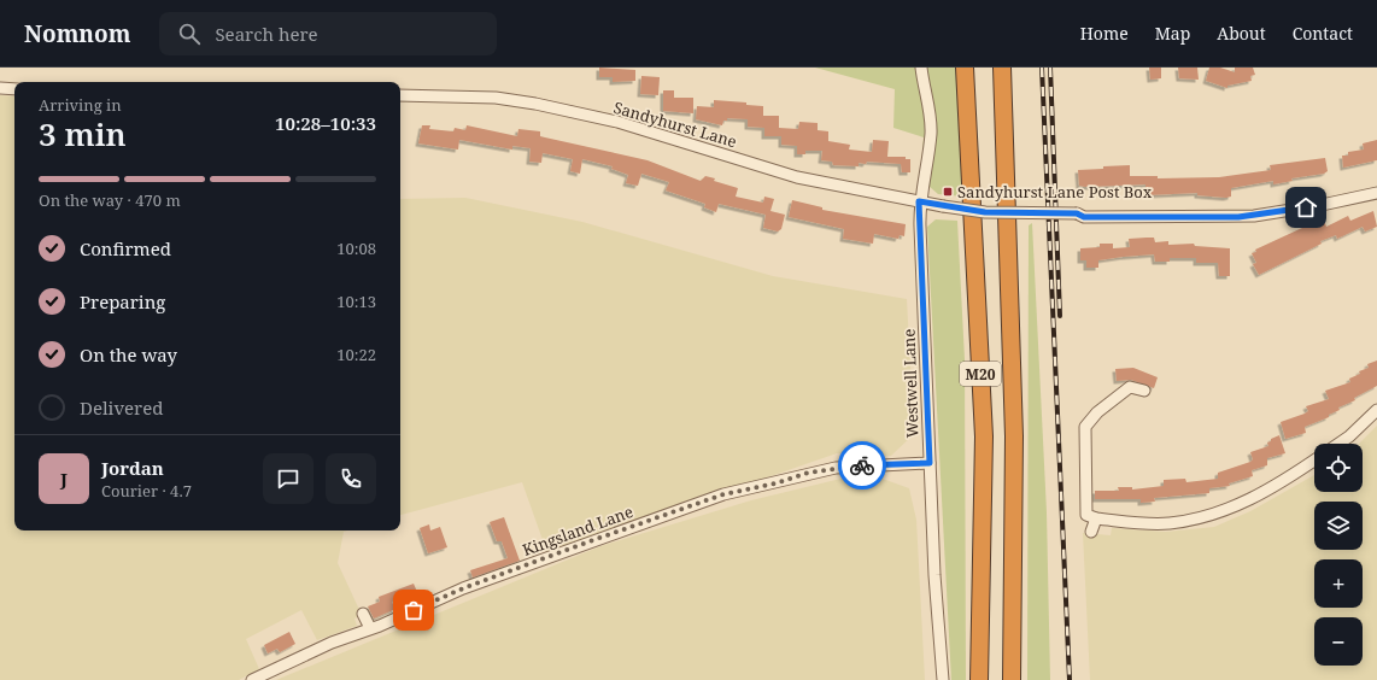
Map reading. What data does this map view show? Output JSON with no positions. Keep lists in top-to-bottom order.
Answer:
{
  "streets": {
    "highway": ["M20"],
    "street": ["Sandyhurst Lane", "Westwell Lane", "Kingsland Lane"]
  },
  "crossings": [
    ["Sandyhurst Lane", "Westwell Lane"],
    ["Westwell Lane", "Kingsland Lane"]
  ],
  "places": {
    "transit": ["Sandyhurst Lane Post Box"]
  },
  "page": {
    "header": "Nomnom",
    "search": "Search here",
    "nav": [
      "Home",
      "Map",
      "About",
      "Contact"
    ],
    "heading": ["3 min", "Arriving in", "10:28–10:33"],
    "panel": ["Jordan", "Courier · 4.7"],
    "bar": "On the way · 470 m",
    "list": [
      ["Confirmed", "10:08"],
      ["Preparing", "10:13"],
      ["On the way", "10:22"],
      "Delivered"
    ],
    "map_buttons": ["+", "−"],
    "round": "J"
  }
}
